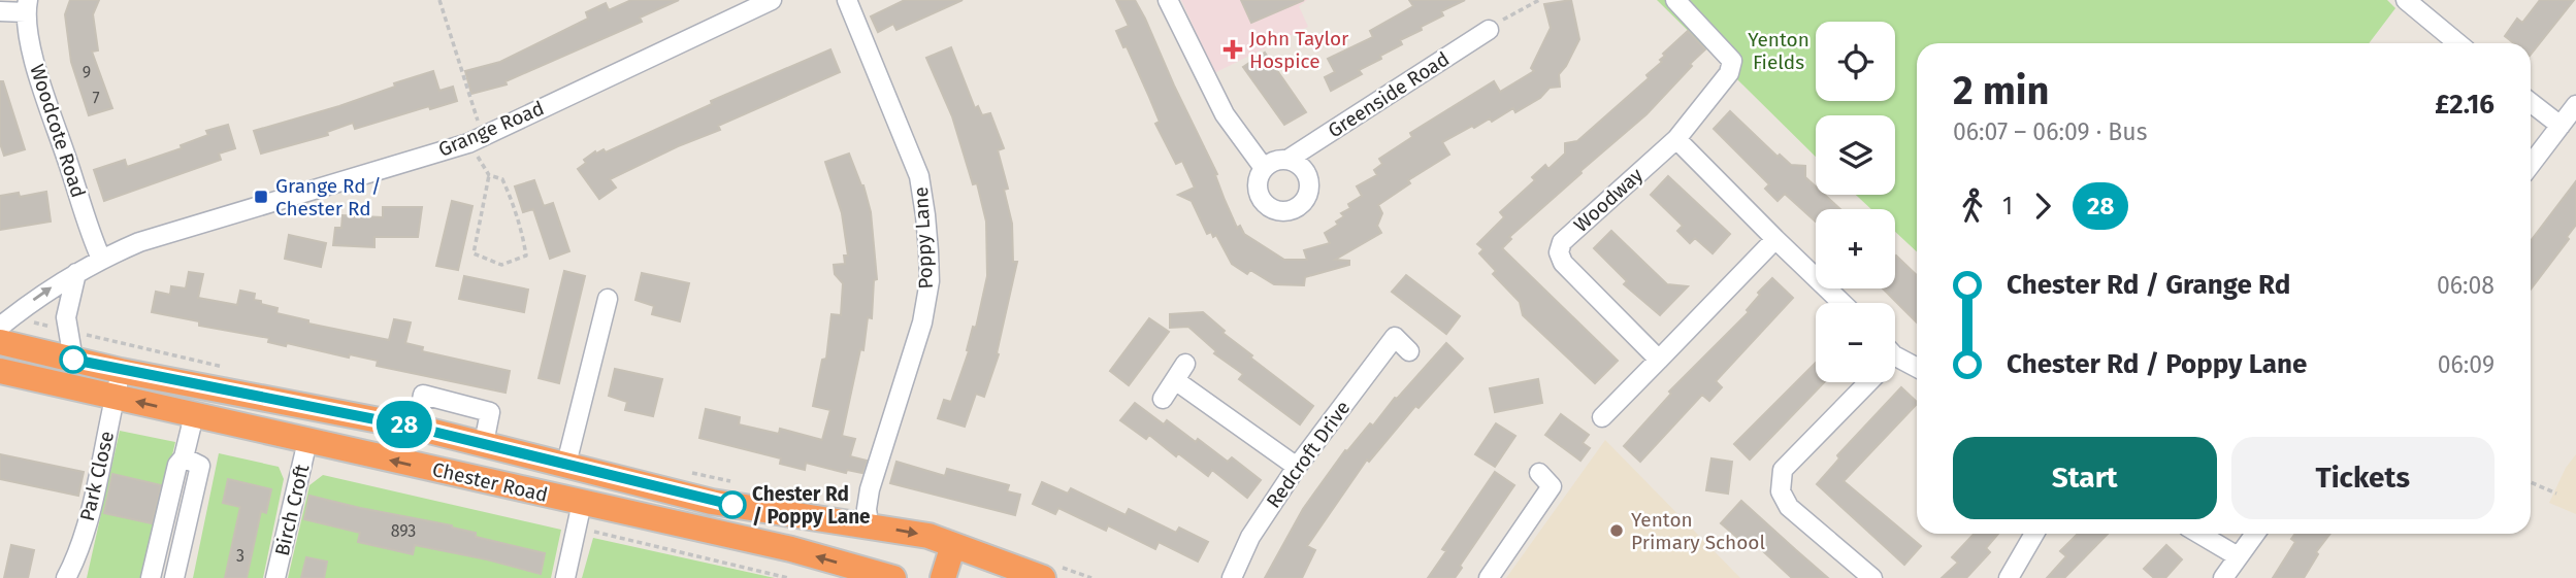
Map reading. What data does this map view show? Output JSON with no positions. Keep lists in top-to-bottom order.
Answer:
{
  "streets": {
    "highway": ["Chester Road"],
    "street": [
      "Greenside Road",
      "Grange Road",
      "Woodcote Road",
      "Woodway",
      "Poppy Lane",
      "Redcroft Drive",
      "Park Close",
      "Birch Croft"
    ]
  },
  "crossings": [
    ["Grange Road", "Woodcote Road"],
    ["Poppy Lane", "Chester Road"],
    ["Park Close", "Chester Road"],
    ["Chester Road", "Birch Croft"]
  ],
  "parks": ["Yenton Fields"],
  "places": {
    "health": ["John Taylor Hospice"],
    "transit": ["Grange Rd / Chester Rd"],
    "other": ["Chester Rd / Poppy Lane", "Yenton Primary School"]
  },
  "lines": ["bus line 28"],
  "house_numbers": [
    "9",
    "7",
    "893",
    "3"
  ],
  "page": {
    "on_map": "28",
    "map_buttons": ["+", "−"],
    "heading": ["2 min", "06:07 – 06:09 · Bus", "£2.16"],
    "legs": ["1", "28"],
    "list": [
      {
        "name": "Chester Rd / Grange Rd",
        "value": "06:08"
      },
      {
        "name": "Chester Rd / Poppy Lane",
        "value": "06:09"
      }
    ],
    "buttons": ["Start", "Tickets"]
  }
}
